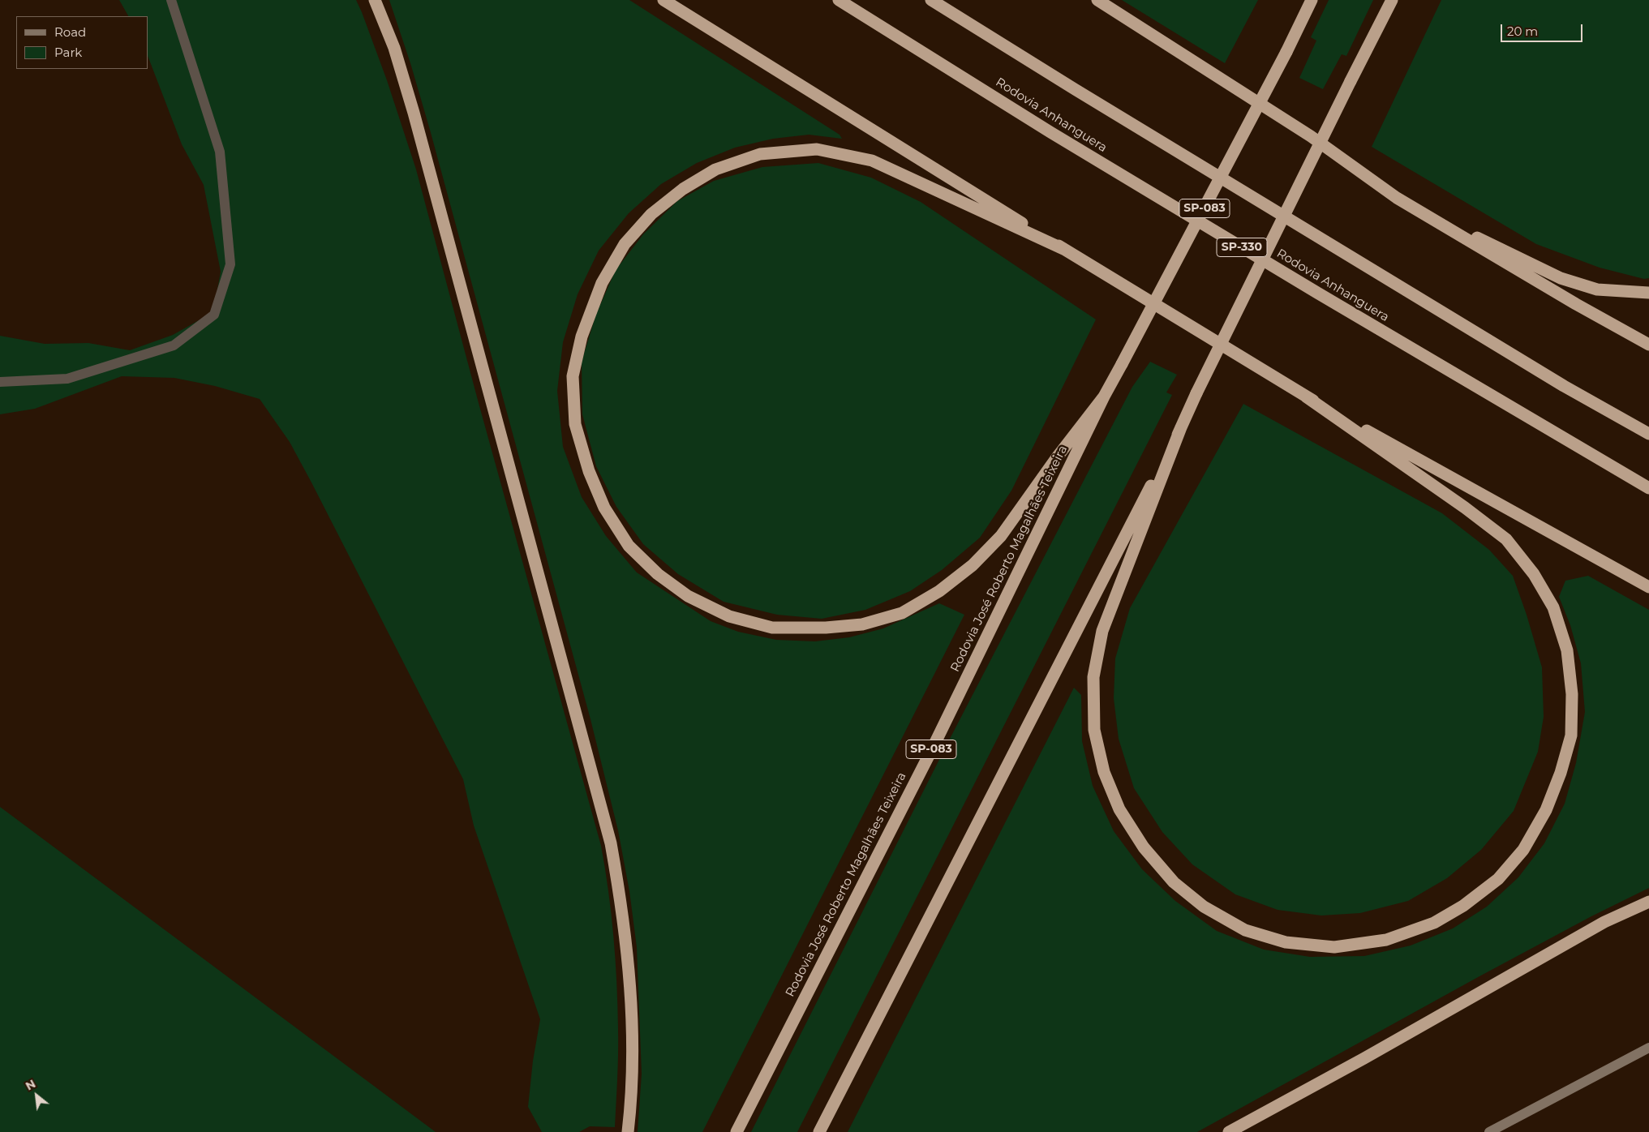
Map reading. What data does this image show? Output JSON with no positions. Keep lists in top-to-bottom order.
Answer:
{
  "streets": {
    "highway": [
      "Rodovia Anhanguera",
      "SP-083",
      "SP-330",
      "Rodovia José Roberto Magalhães Teixeira"
    ]
  },
  "legend": ["Road", "Park"],
  "scale_bar": "20 m",
  "north": "top left"
}
